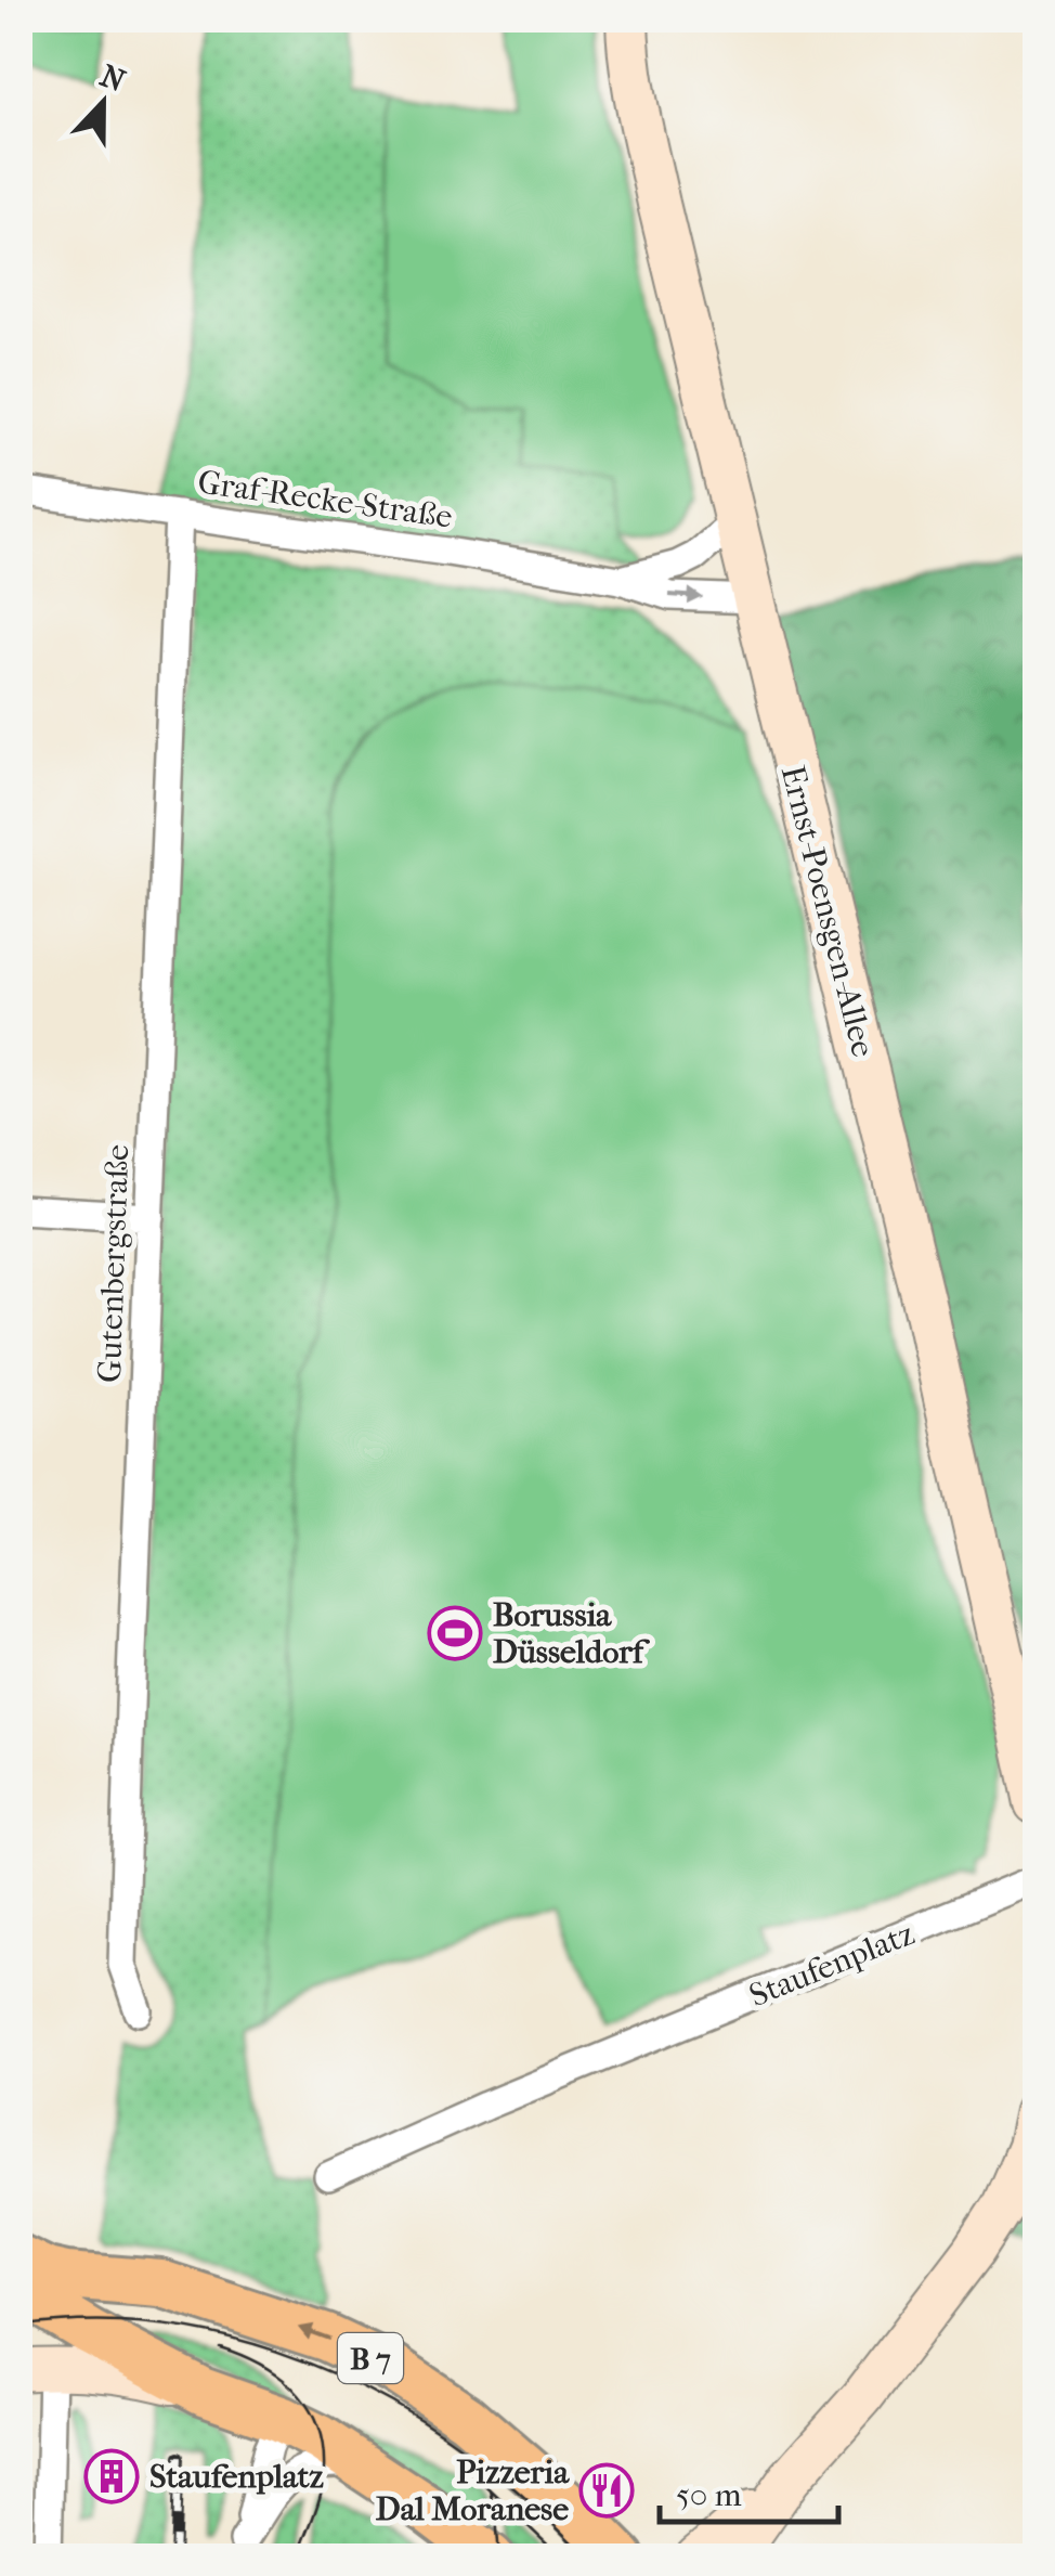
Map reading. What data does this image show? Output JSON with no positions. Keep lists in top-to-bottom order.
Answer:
{
  "streets": {
    "main road": ["B 7"],
    "street": [
      "Graf-Recke-Straße",
      "Ernst-Poensgen-Allee",
      "Gutenbergstraße",
      "Staufenplatz"
    ]
  },
  "crossings": [
    ["Graf-Recke-Straße", "Ernst-Poensgen-Allee"],
    ["Graf-Recke-Straße", "Gutenbergstraße"]
  ],
  "places": {
    "sports": ["Borussia Düsseldorf"],
    "building": ["Staufenplatz"],
    "restaurant": ["Pizzeria Dal Moranese"]
  },
  "scale_bar": "50 m",
  "north": "top"
}
